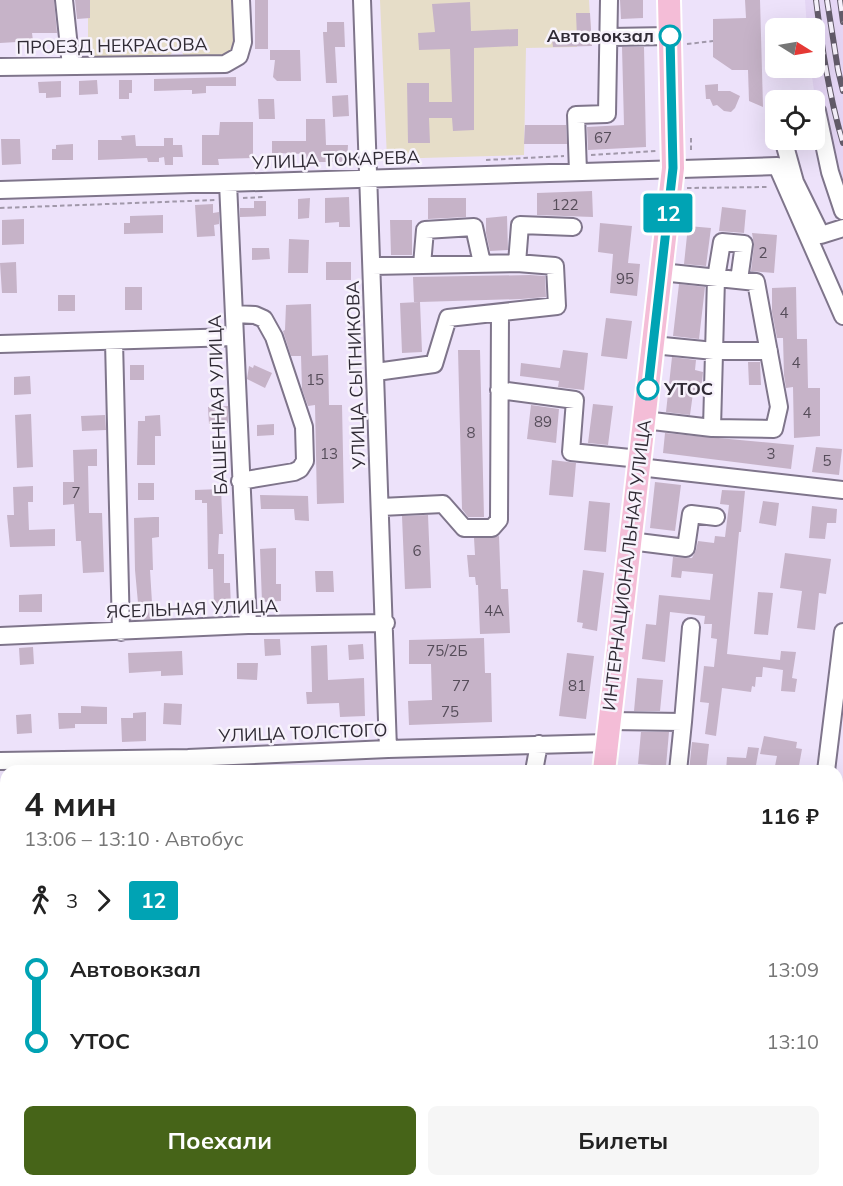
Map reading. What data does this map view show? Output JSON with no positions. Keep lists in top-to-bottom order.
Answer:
{
  "streets": {
    "main road": ["ИНТЕРНАЦИОНАЛЬНАЯ УЛИЦА"],
    "street": [
      "ПРОЕЗД НЕКРАСОВА",
      "УЛИЦА ТОКАРЕВА",
      "УЛИЦА СЫТНИКОВА",
      "БАШЕННАЯ УЛИЦА",
      "ЯСЕЛЬНАЯ УЛИЦА",
      "УЛИЦА ТОЛСТОГО"
    ]
  },
  "crossings": [
    ["УЛИЦА ТОКАРЕВА", "УЛИЦА СЫТНИКОВА"],
    ["УЛИЦА ТОКАРЕВА", "БАШЕННАЯ УЛИЦА"],
    ["УЛИЦА ТОКАРЕВА", "ИНТЕРНАЦИОНАЛЬНАЯ УЛИЦА"],
    ["УЛИЦА СЫТНИКОВА", "ЯСЕЛЬНАЯ УЛИЦА"],
    ["УЛИЦА СЫТНИКОВА", "УЛИЦА ТОЛСТОГО"],
    ["БАШЕННАЯ УЛИЦА", "ЯСЕЛЬНАЯ УЛИЦА"],
    ["ИНТЕРНАЦИОНАЛЬНАЯ УЛИЦА", "УЛИЦА ТОЛСТОГО"]
  ],
  "places": ["Автовокзал", "УТОС"],
  "lines": ["bus line 12"],
  "house_numbers": [
    "67",
    "122",
    "2",
    "95",
    "4",
    "4",
    "15",
    "4",
    "89",
    "8",
    "13",
    "3",
    "5",
    "7",
    "6",
    "4А",
    "75/2Б",
    "77",
    "81",
    "75"
  ],
  "north": "right",
  "page": {
    "on_map": "12",
    "heading": ["4 мин", "13:06 – 13:10 · Автобус", "116 ₽"],
    "legs": ["3", "12"],
    "list": [
      {
        "name": "Автовокзал",
        "value": "13:09"
      },
      {
        "name": "УТОС",
        "value": "13:10"
      }
    ],
    "buttons": ["Поехали", "Билеты"]
  }
}
